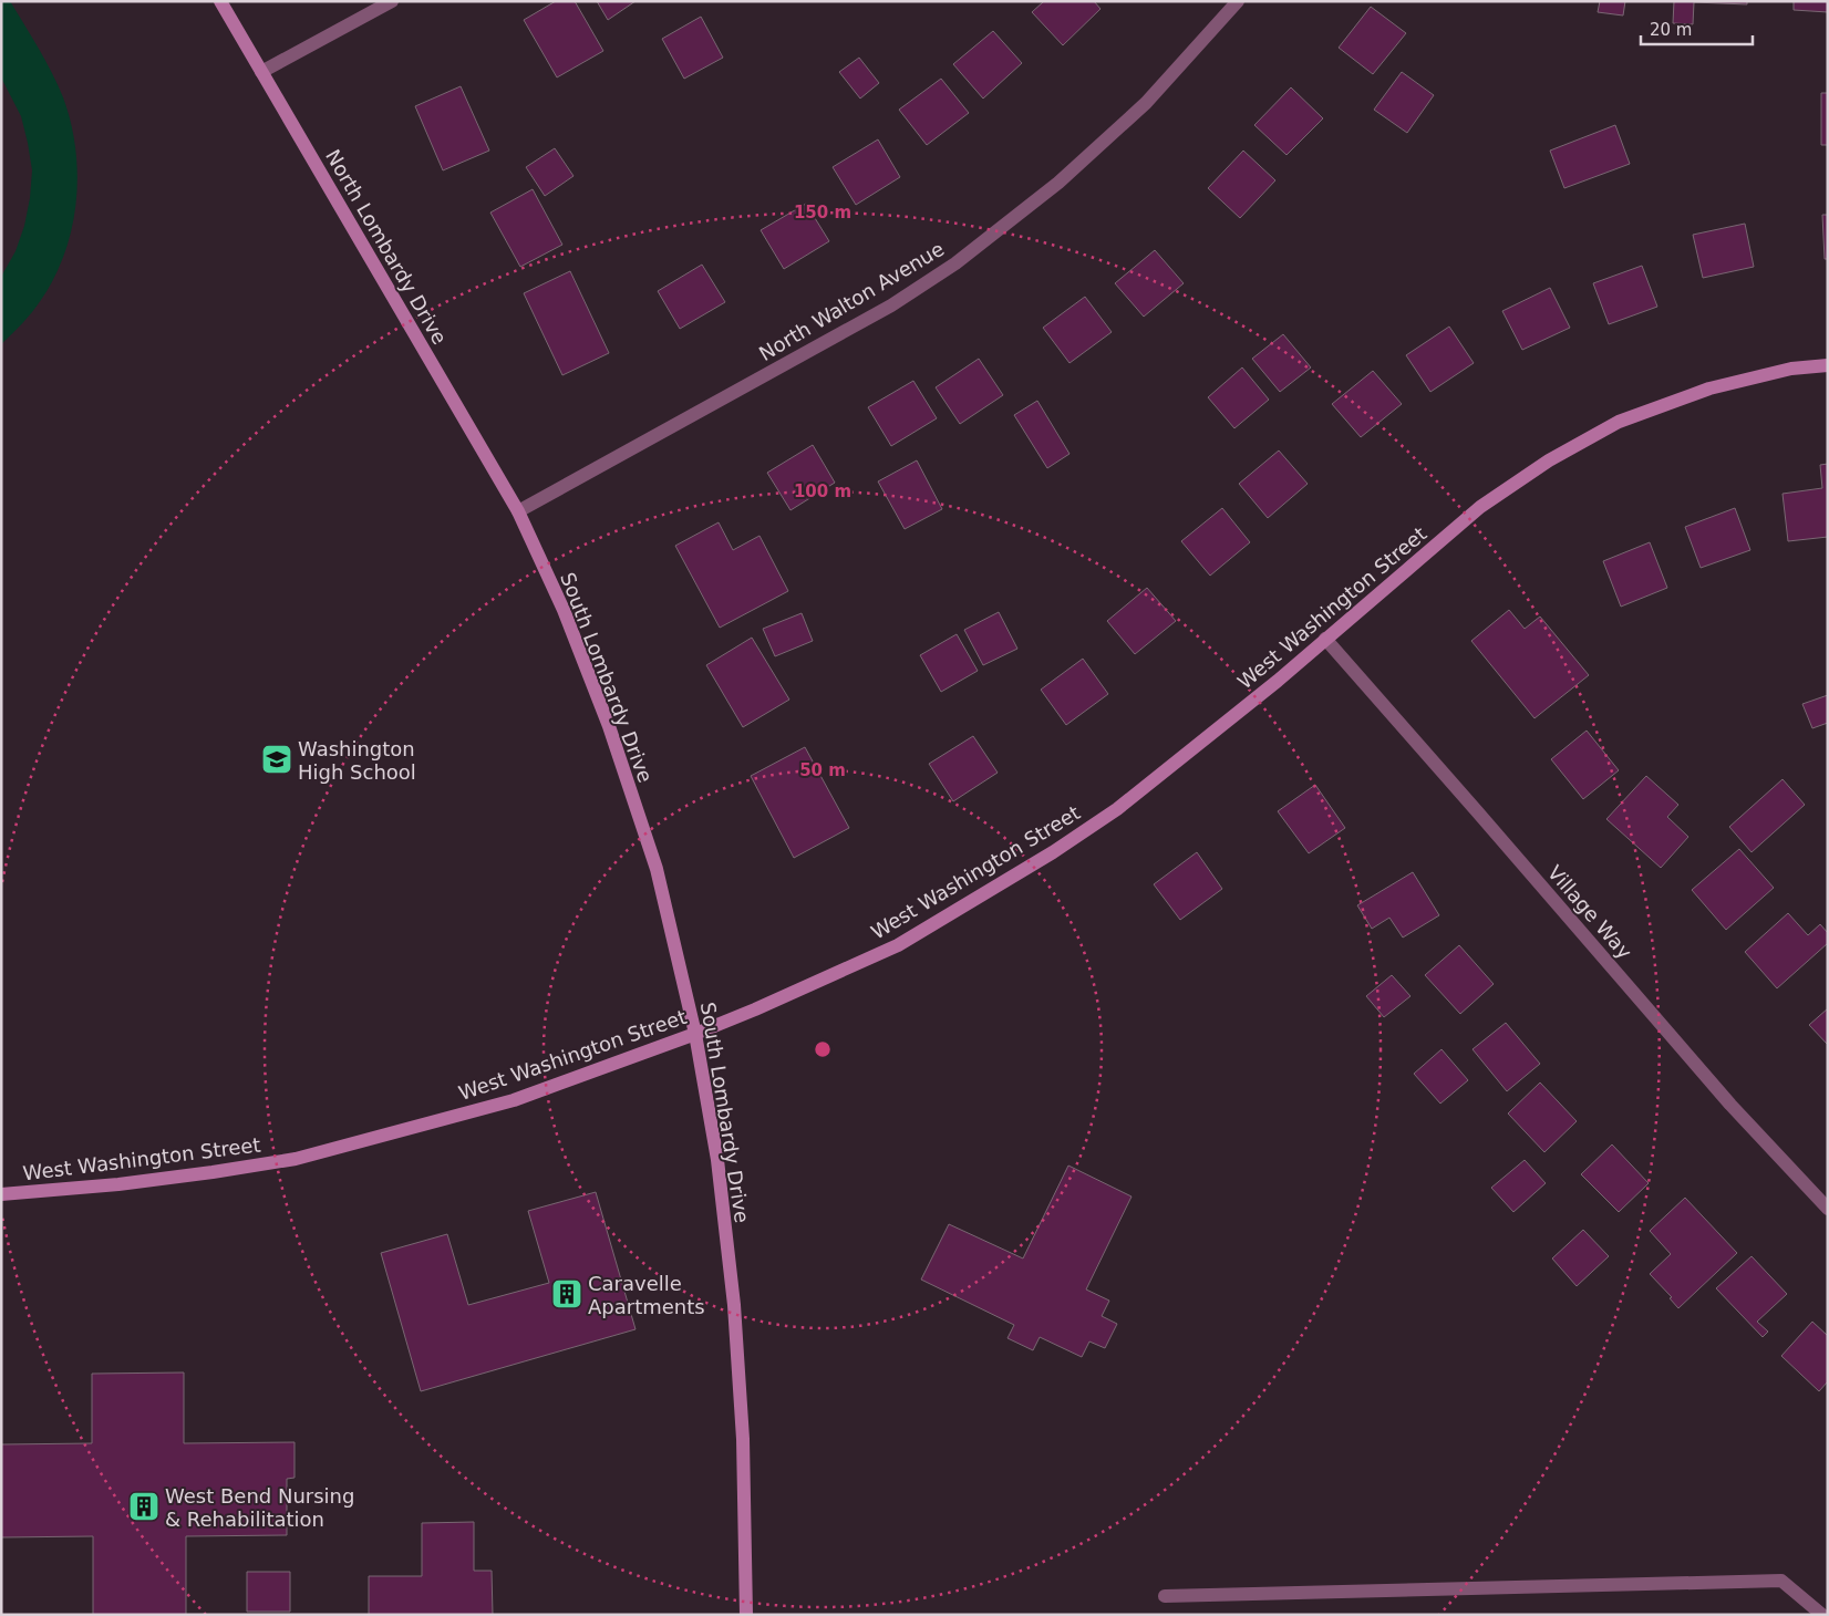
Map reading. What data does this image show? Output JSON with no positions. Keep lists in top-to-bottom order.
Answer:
{
  "streets": {
    "street": [
      "North Lombardy Drive",
      "North Walton Avenue",
      "West Washington Street",
      "South Lombardy Drive",
      "Village Way"
    ]
  },
  "crossings": [
    ["North Lombardy Drive", "North Walton Avenue"],
    ["North Lombardy Drive", "South Lombardy Drive"],
    ["North Walton Avenue", "South Lombardy Drive"],
    ["West Washington Street", "South Lombardy Drive"],
    ["West Washington Street", "Village Way"]
  ],
  "places": {
    "school or university": ["Washington High School"],
    "building": ["Caravelle Apartments", "West Bend Nursing & Rehabilitation"]
  },
  "scale_bar": "20 m",
  "rings": ["150 m", "100 m", "50 m"]
}
